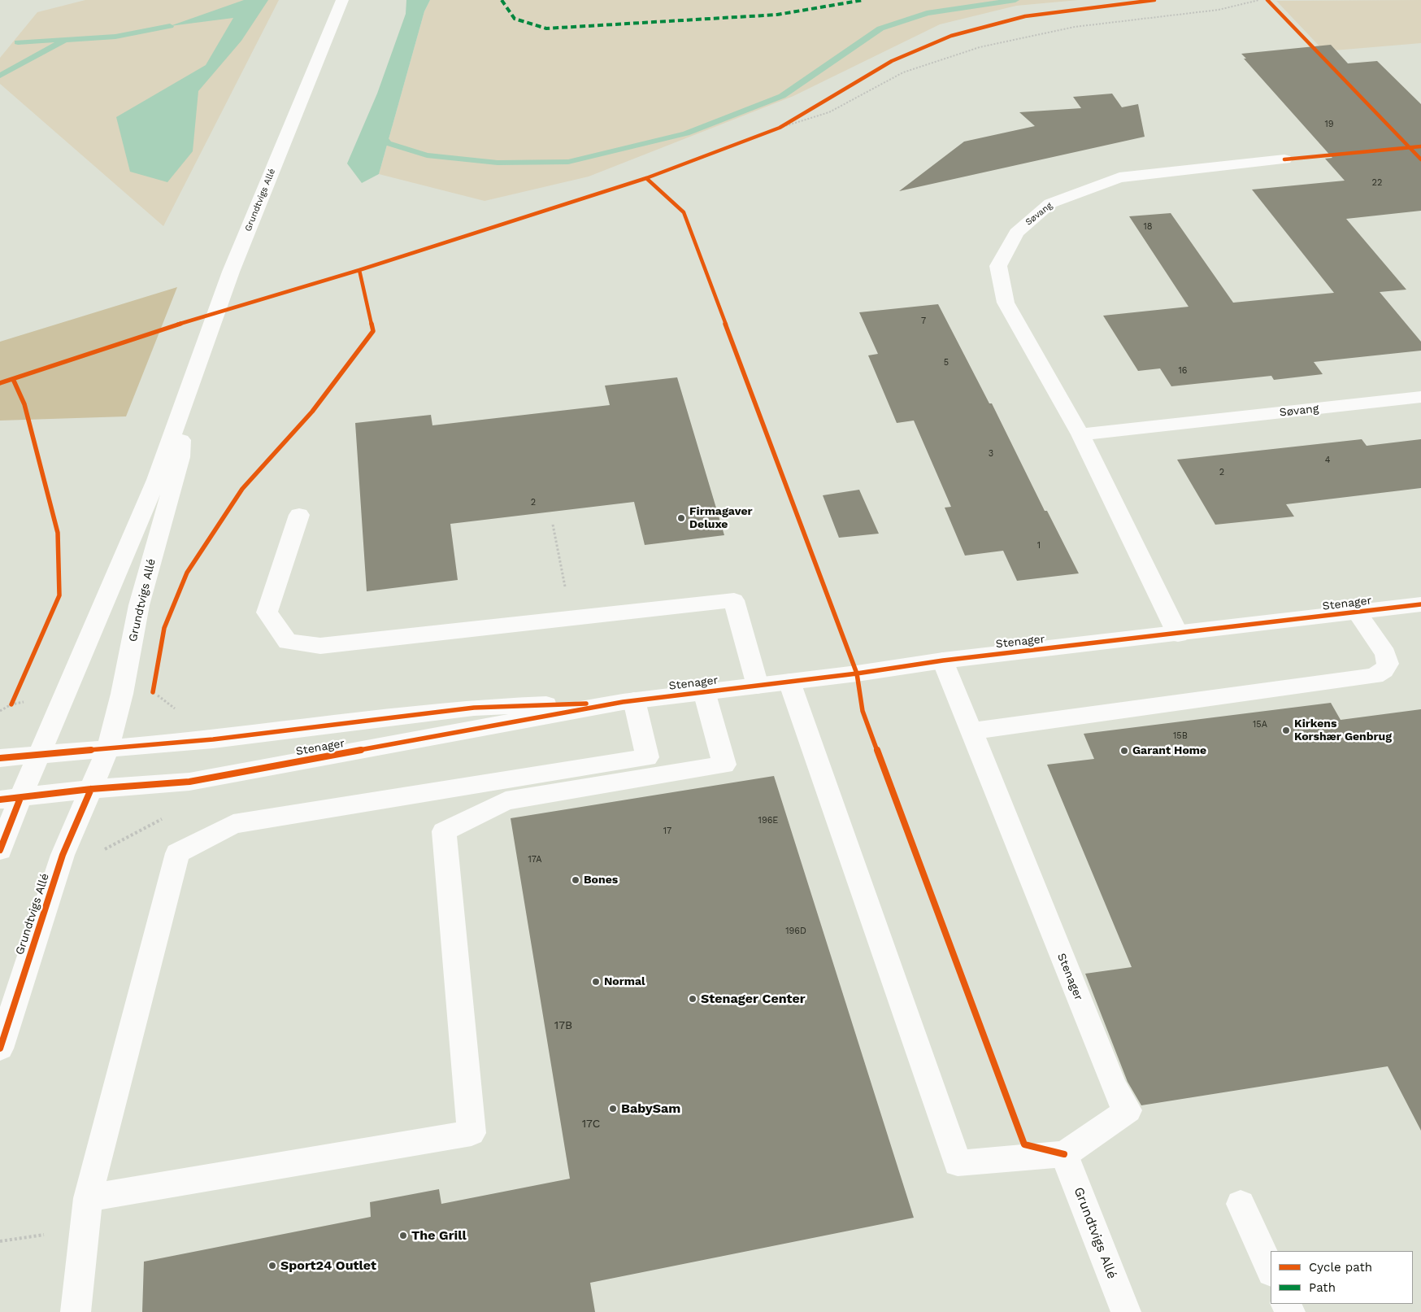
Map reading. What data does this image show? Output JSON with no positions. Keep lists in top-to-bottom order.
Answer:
{
  "streets": {
    "street": ["Grundtvigs Allé", "Søvang", "Stenager"]
  },
  "crossings": [
    ["Grundtvigs Allé", "Stenager"],
    ["Søvang", "Stenager"]
  ],
  "places": [
    "Firmagaver Deluxe",
    "Kirkens Korshær Genbrug",
    "Garant Home",
    "Bones",
    "Normal",
    "Stenager Center",
    "BabySam",
    "The Grill",
    "Sport24 Outlet"
  ],
  "house_numbers": [
    "19",
    "22",
    "18",
    "7",
    "5",
    "16",
    "3",
    "4",
    "2",
    "2",
    "1",
    "15A",
    "15B",
    "196E",
    "17",
    "17A",
    "196D",
    "17B",
    "17C"
  ],
  "legend": ["Cycle path", "Path"]
}
